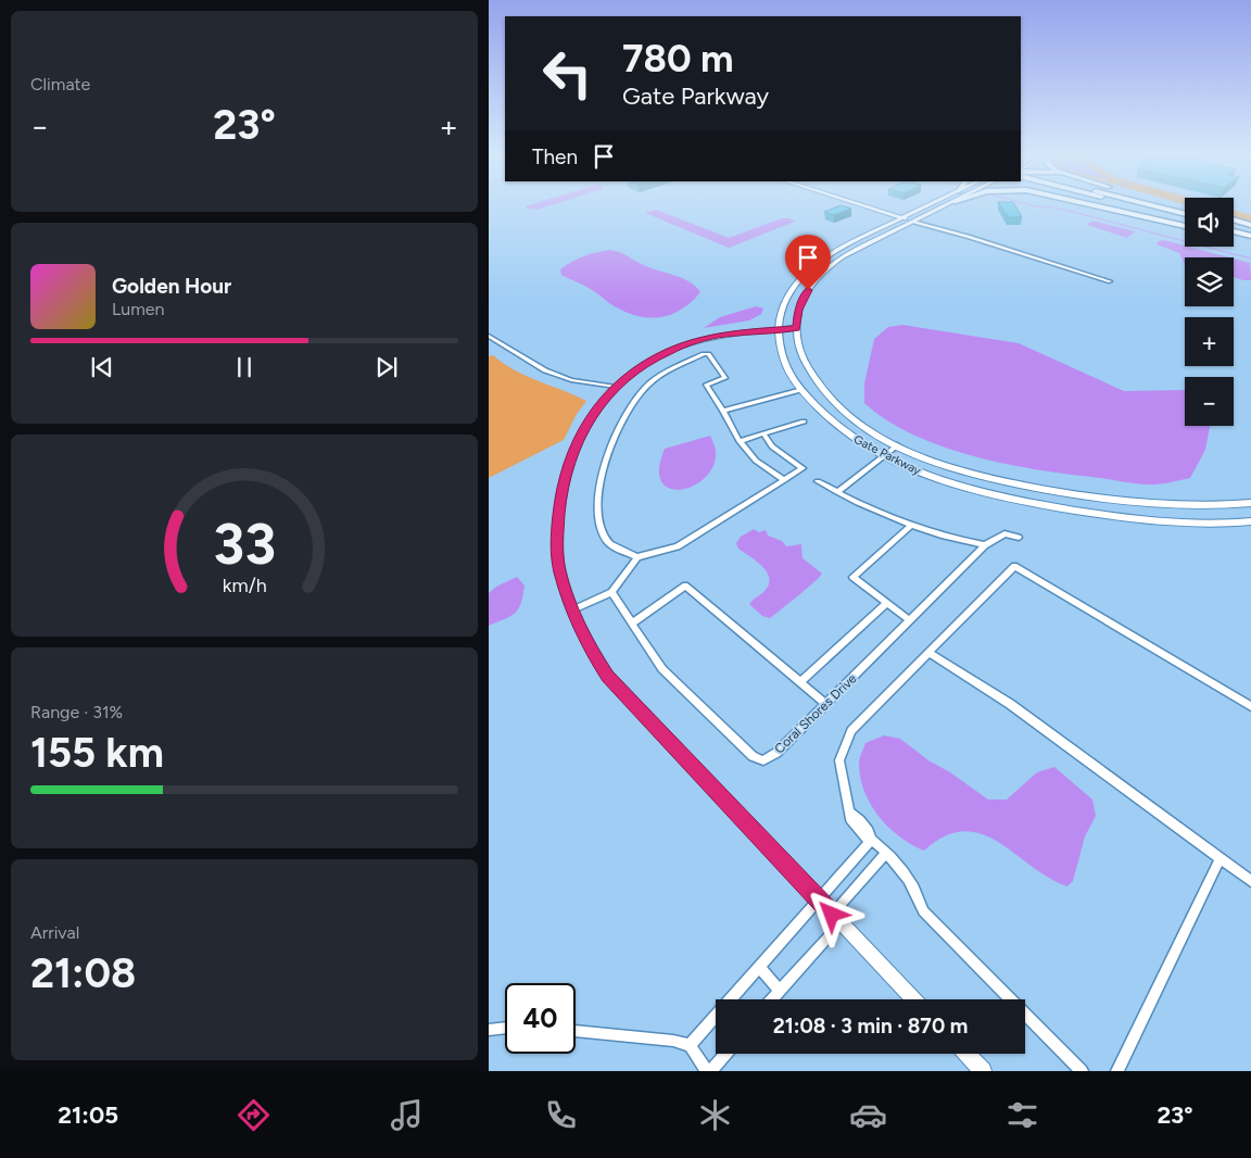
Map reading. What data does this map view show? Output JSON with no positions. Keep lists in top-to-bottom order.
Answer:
{
  "streets": {
    "main road": ["Gate Parkway"],
    "street": ["Coral Shores Drive"]
  },
  "page": {
    "tile": [
      "Climate",
      ["Range · 31%", "155 km"],
      ["Arrival", "21:08"]
    ],
    "turn": ["780 m", "Gate Parkway"],
    "heat": ["−", "23°", "+"],
    "then": "Then",
    "map_buttons": ["+", "−"],
    "song": ["Golden Hour", "Lumen"],
    "limit": "40",
    "trip": "21:08 · 3 min · 870 m",
    "tabs": ["21:05", "23°"],
    "gauge": ["33", "km/h"]
  }
}
